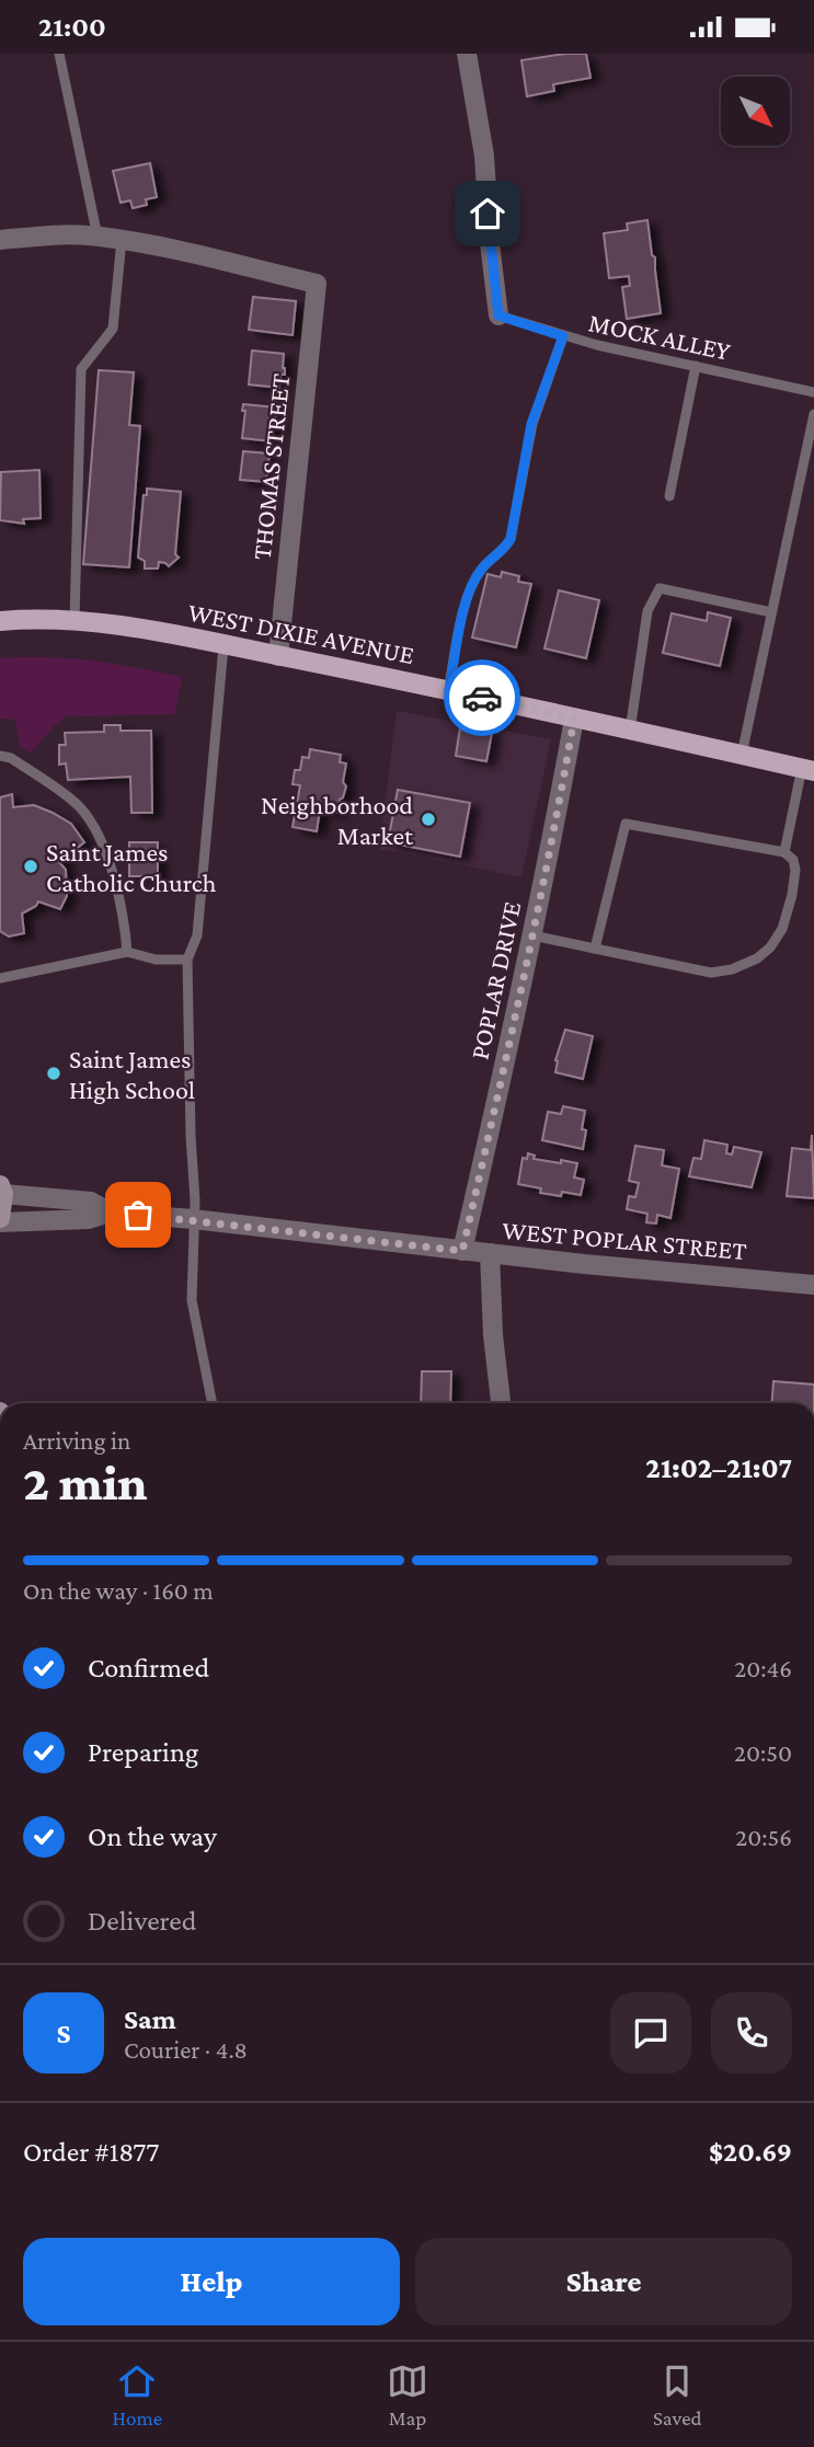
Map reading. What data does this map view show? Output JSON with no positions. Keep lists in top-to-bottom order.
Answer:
{
  "streets": {
    "main road": ["WEST DIXIE AVENUE"],
    "street": ["THOMAS STREET", "POPLAR DRIVE", "WEST POPLAR STREET"],
    "lane": ["MOCK ALLEY"]
  },
  "crossings": [
    ["THOMAS STREET", "WEST DIXIE AVENUE"],
    ["WEST DIXIE AVENUE", "POPLAR DRIVE"],
    ["POPLAR DRIVE", "WEST POPLAR STREET"]
  ],
  "places": ["Neighborhood Market", "Saint James Catholic Church", "Saint James High School"],
  "north": "bottom right",
  "page": {
    "status": "21:00",
    "heading": ["2 min", "Arriving in", "21:02–21:07"],
    "panel": [
      "Sam",
      "Courier · 4.8",
      "Order #1877",
      "$20.69"
    ],
    "bar": "On the way · 160 m",
    "list": [
      ["Confirmed", "20:46"],
      ["Preparing", "20:50"],
      ["On the way", "20:56"],
      "Delivered"
    ],
    "round": "S",
    "buttons": ["Help", "Share"],
    "tabs": ["Home", "Map", "Saved"]
  }
}
